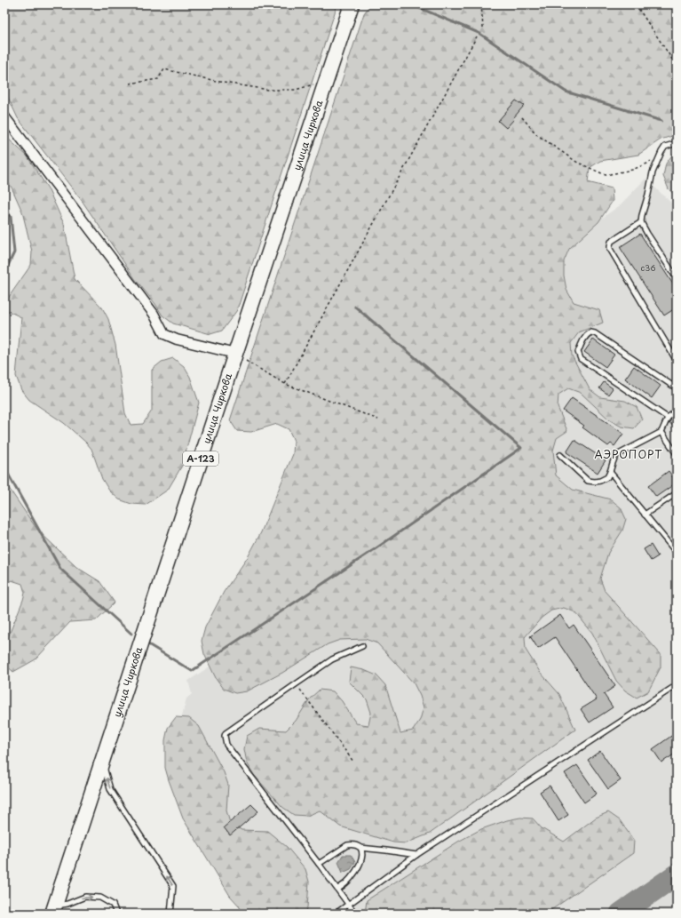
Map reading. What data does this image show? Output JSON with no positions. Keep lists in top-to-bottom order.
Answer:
{
  "streets": {
    "main road": ["улица Чиркова", "А-123"]
  },
  "districts": ["АЭРОПОРТ"],
  "house_numbers": ["с36"]
}
